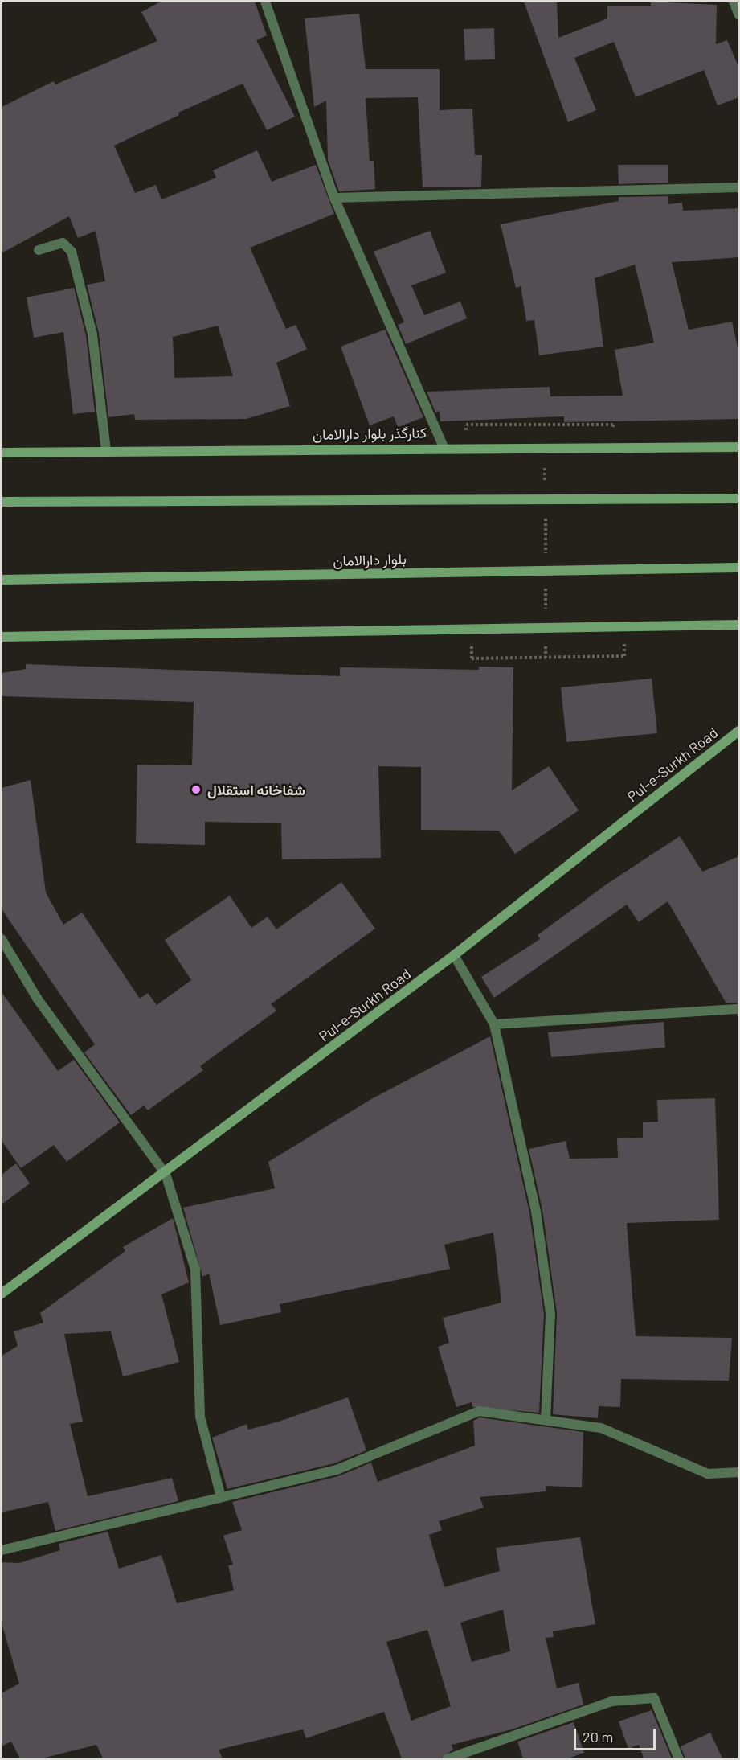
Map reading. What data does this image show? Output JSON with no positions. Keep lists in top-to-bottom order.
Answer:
{
  "streets": {
    "street": ["کنارگذر بلوار دارالامان", "بلوار دارالامان", "Pul-e-Surkh Road"]
  },
  "places": ["شفاخانه استقلال"],
  "scale_bar": "20 m"
}
